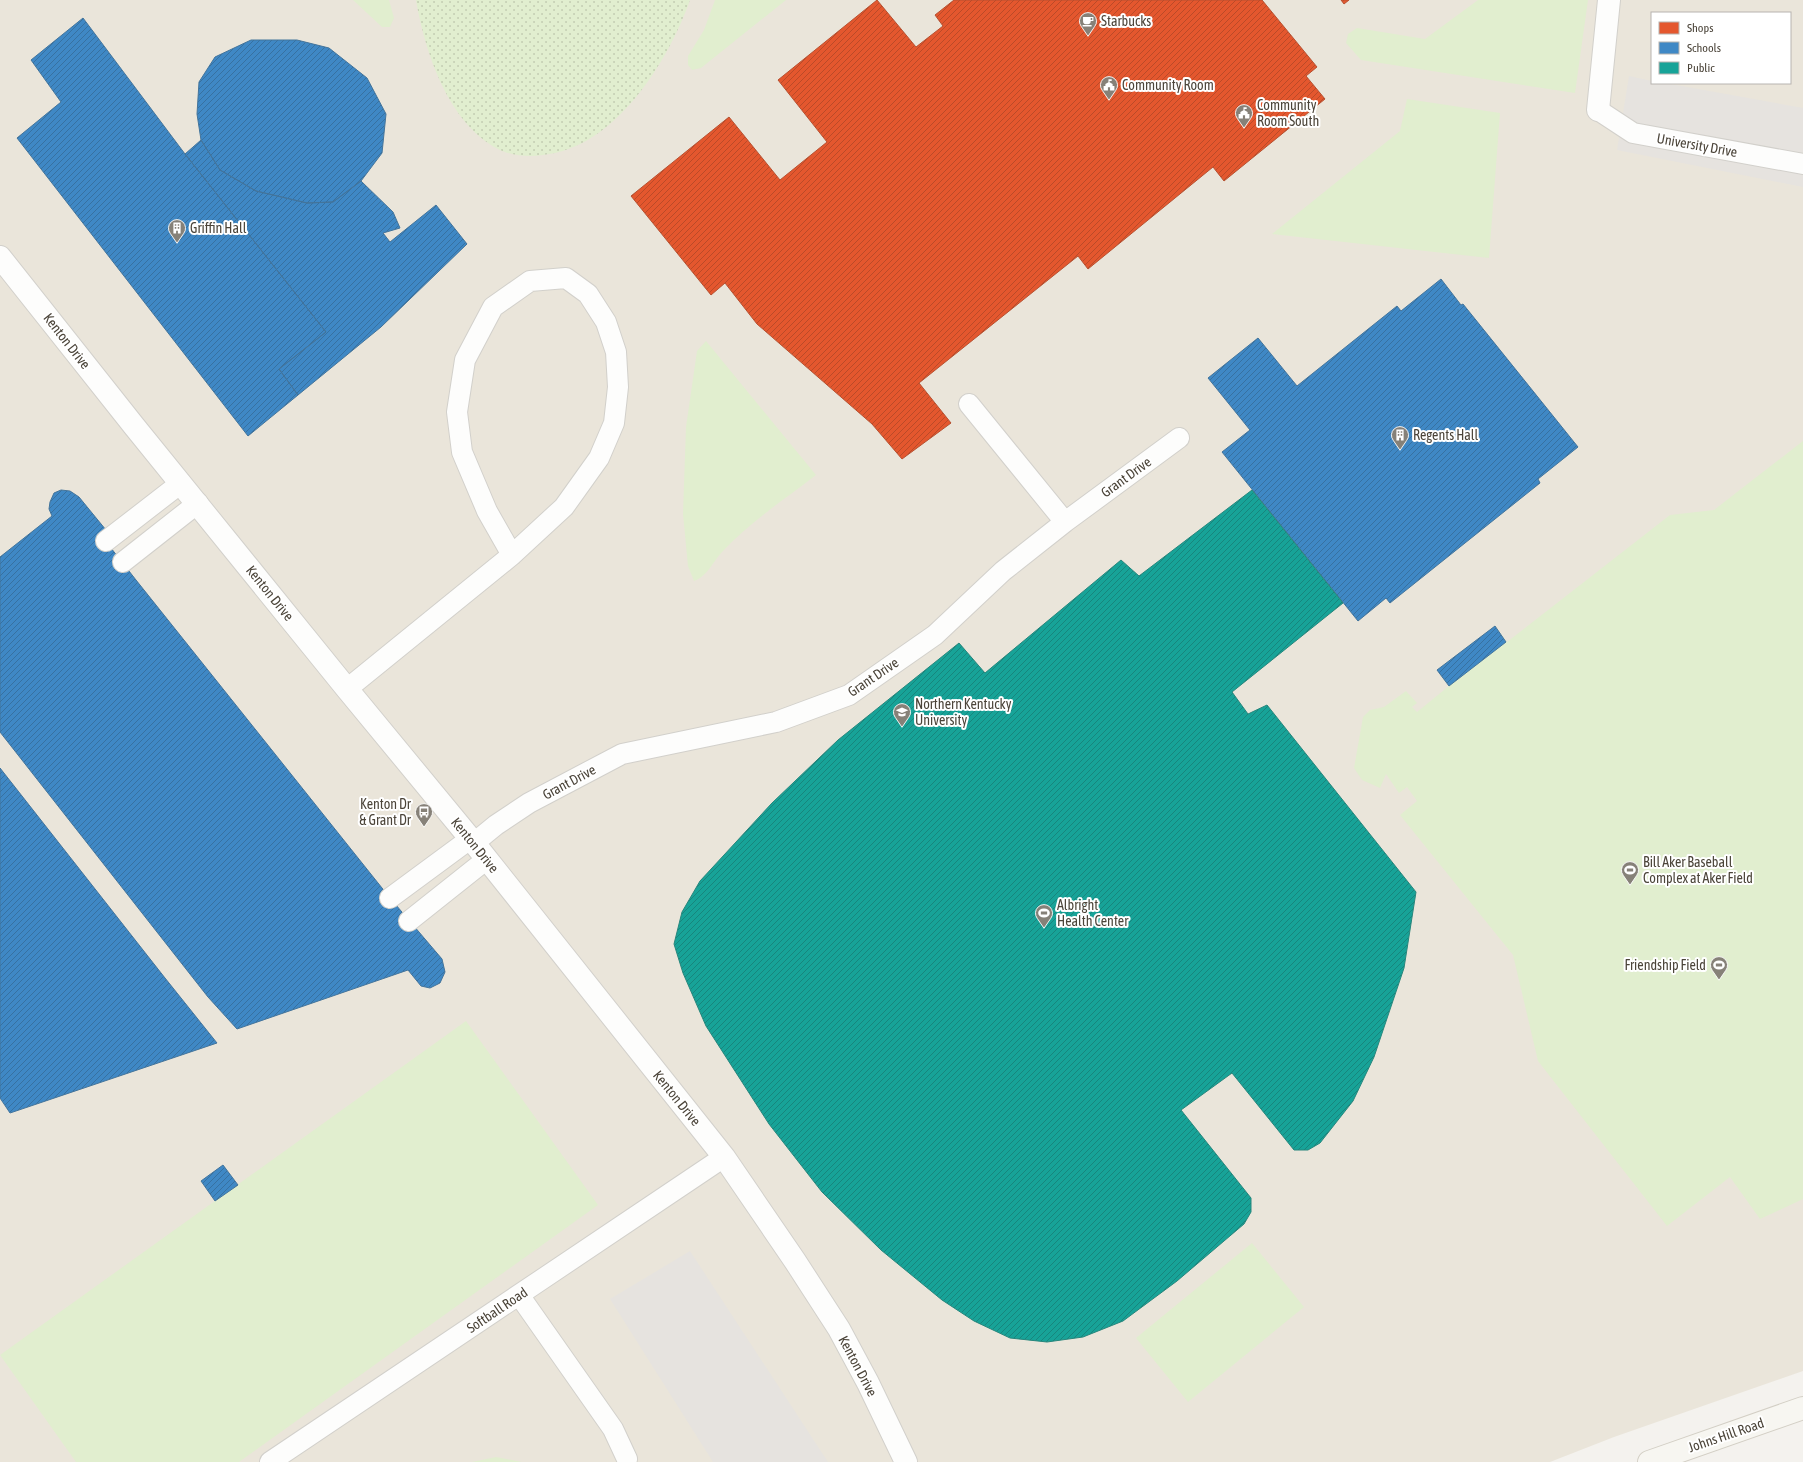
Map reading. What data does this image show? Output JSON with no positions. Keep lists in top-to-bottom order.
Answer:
{
  "streets": {
    "main road": ["Johns Hill Road"],
    "street": ["Kenton Drive"],
    "lane": ["University Drive", "Grant Drive", "Softball Road"]
  },
  "crossings": [
    ["Kenton Drive", "Grant Drive"],
    ["Kenton Drive", "Softball Road"]
  ],
  "places": {
    "cafe": ["Starbucks"],
    "public building": ["Community Room", "Community Room South"],
    "building": ["Griffin Hall", "Regents Hall"],
    "school or university": ["Northern Kentucky University"],
    "bus stop": ["Kenton Dr & Grant Dr"],
    "sports": ["Bill Aker Baseball Complex at Aker Field", "Albright Health Center", "Friendship Field"]
  },
  "legend": ["Shops", "Schools", "Public"]
}
